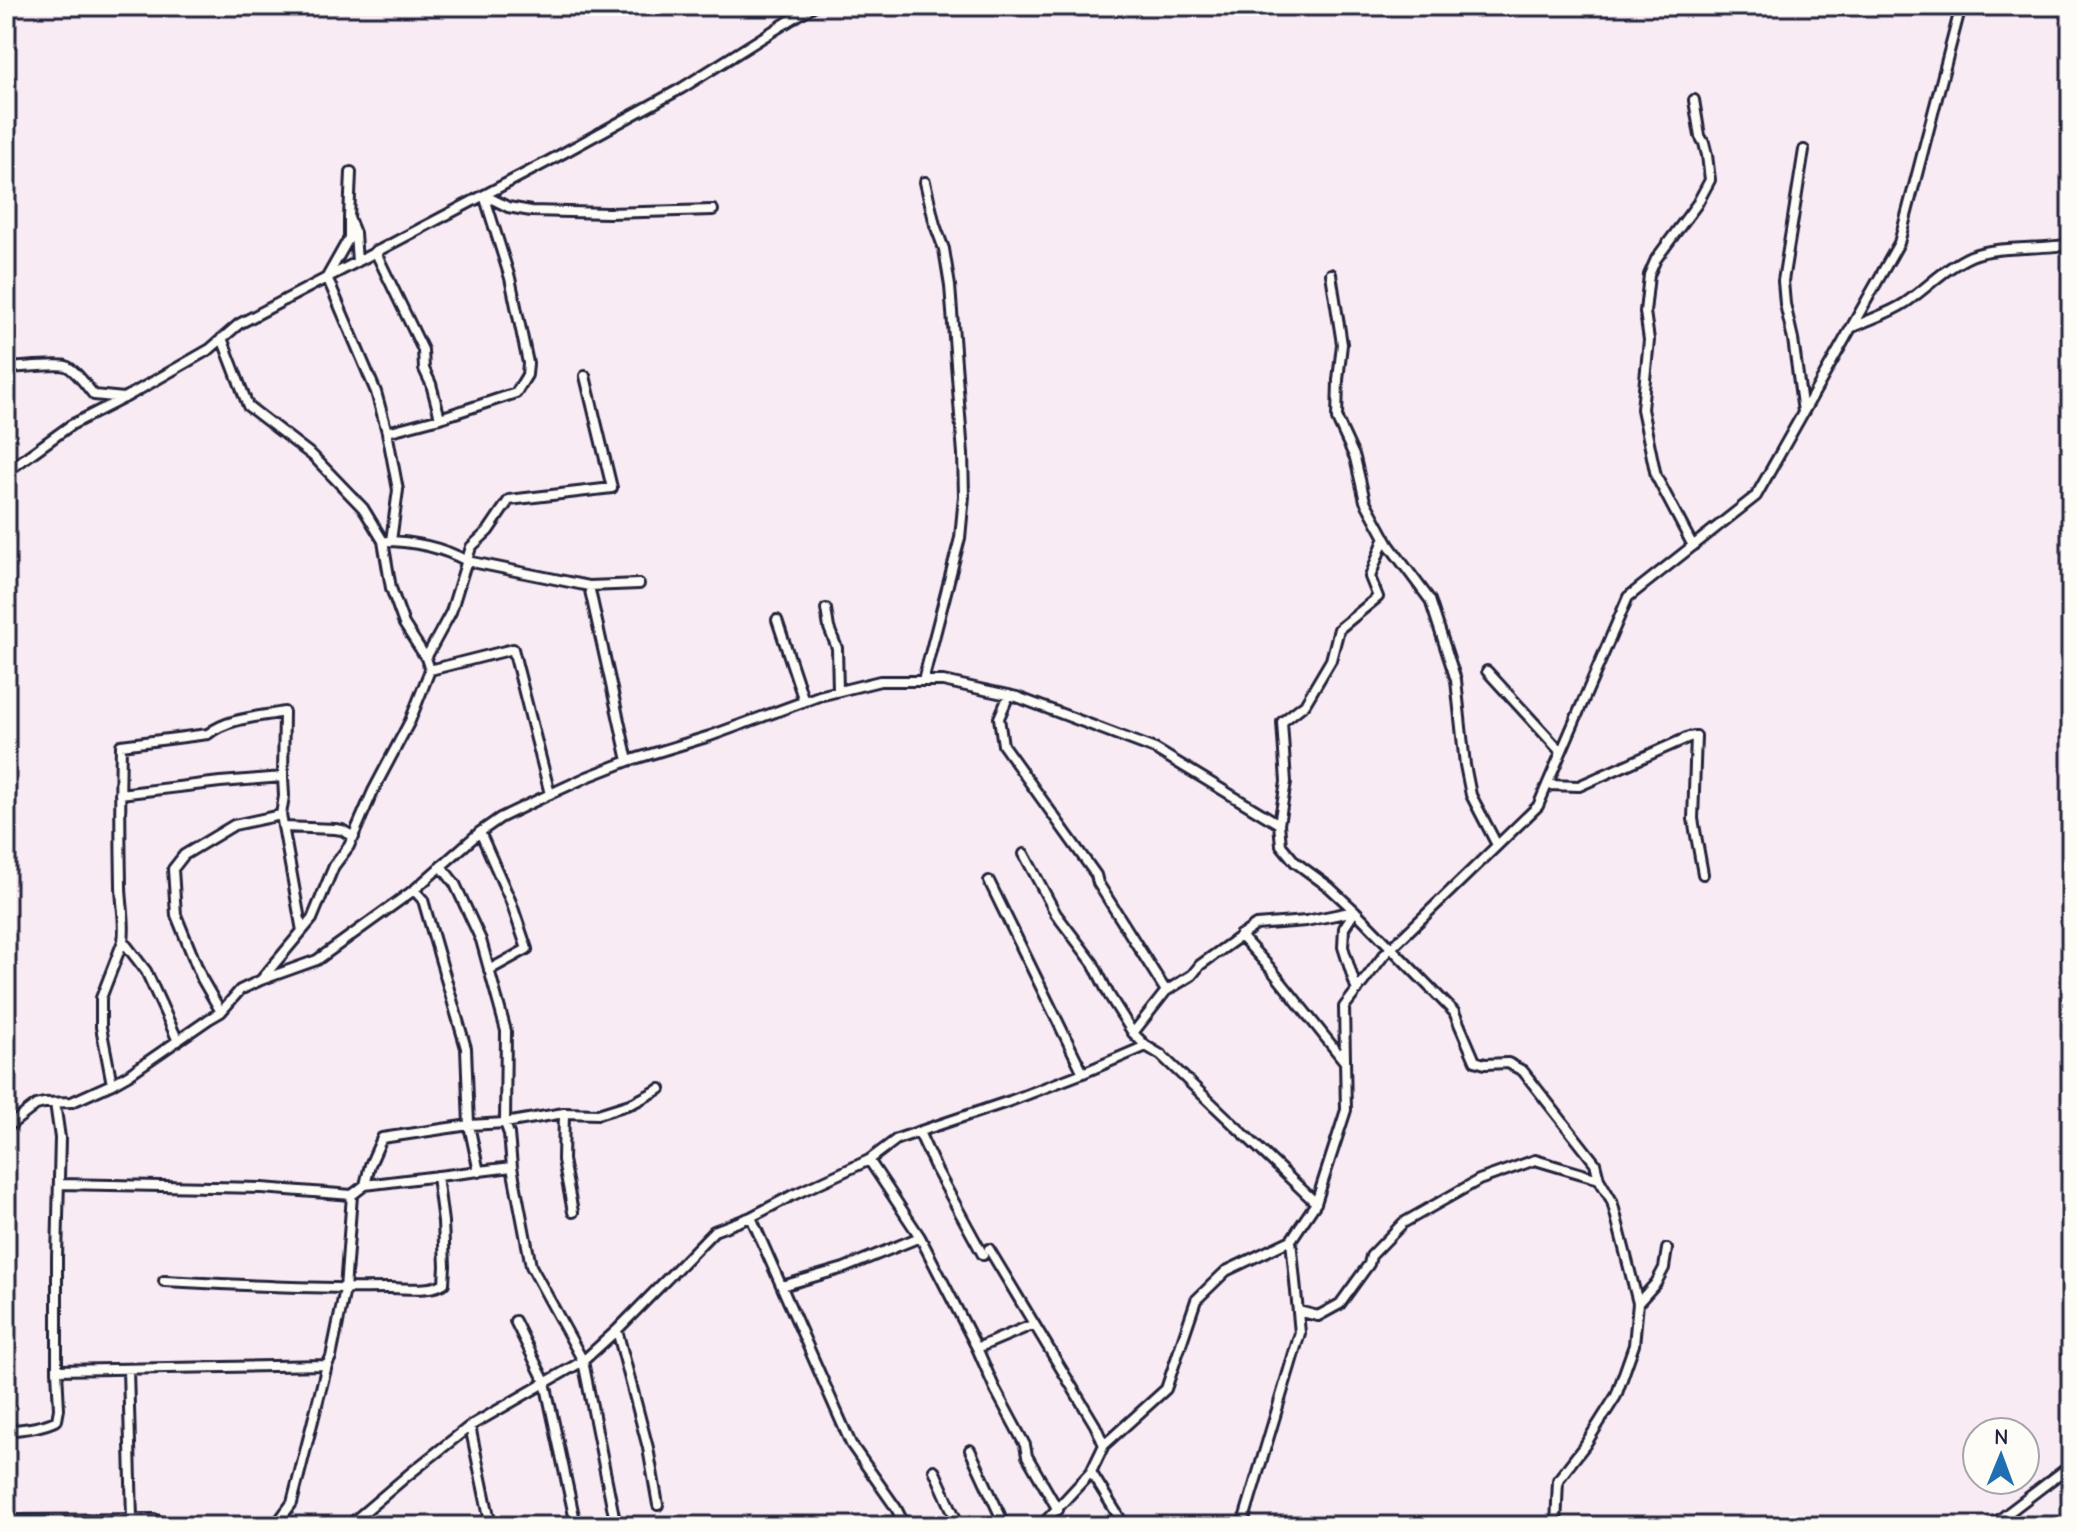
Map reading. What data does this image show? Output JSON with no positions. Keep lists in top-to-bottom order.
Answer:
{
  "north": "top"
}
